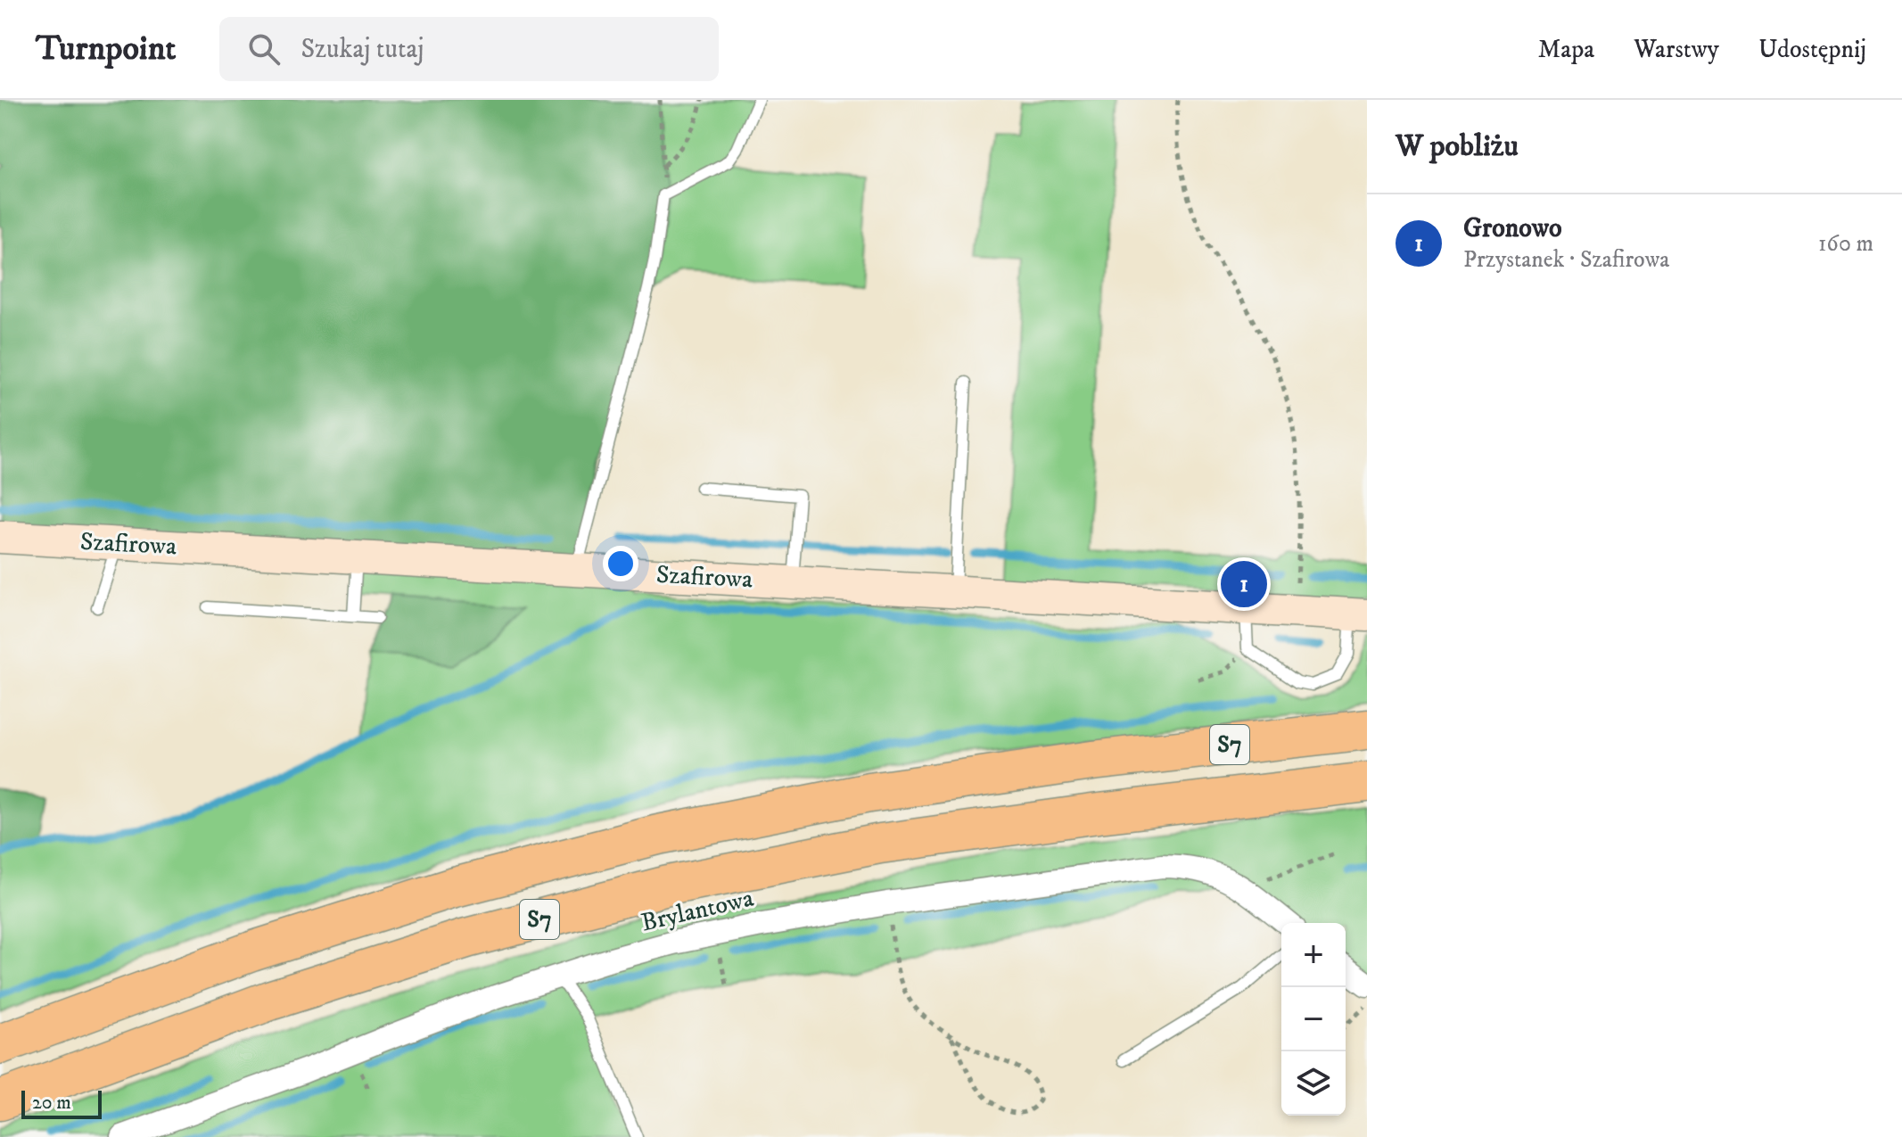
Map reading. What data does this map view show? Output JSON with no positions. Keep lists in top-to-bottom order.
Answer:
{
  "streets": {
    "highway": ["S7"],
    "street": ["Szafirowa", "Brylantowa"]
  },
  "scale_bar": "20 m",
  "page": {
    "header": "Turnpoint",
    "search": "Szukaj tutaj",
    "nav": ["Mapa", "Warstwy", "Udostępnij"],
    "heading": "W pobliżu",
    "list": [
      {
        "mark": "1",
        "name": "Gronowo",
        "note": "Przystanek · Szafirowa",
        "value": "160 m"
      }
    ],
    "pins": "1",
    "map_buttons": ["+", "−"],
    "scale": "20 m"
  }
}
